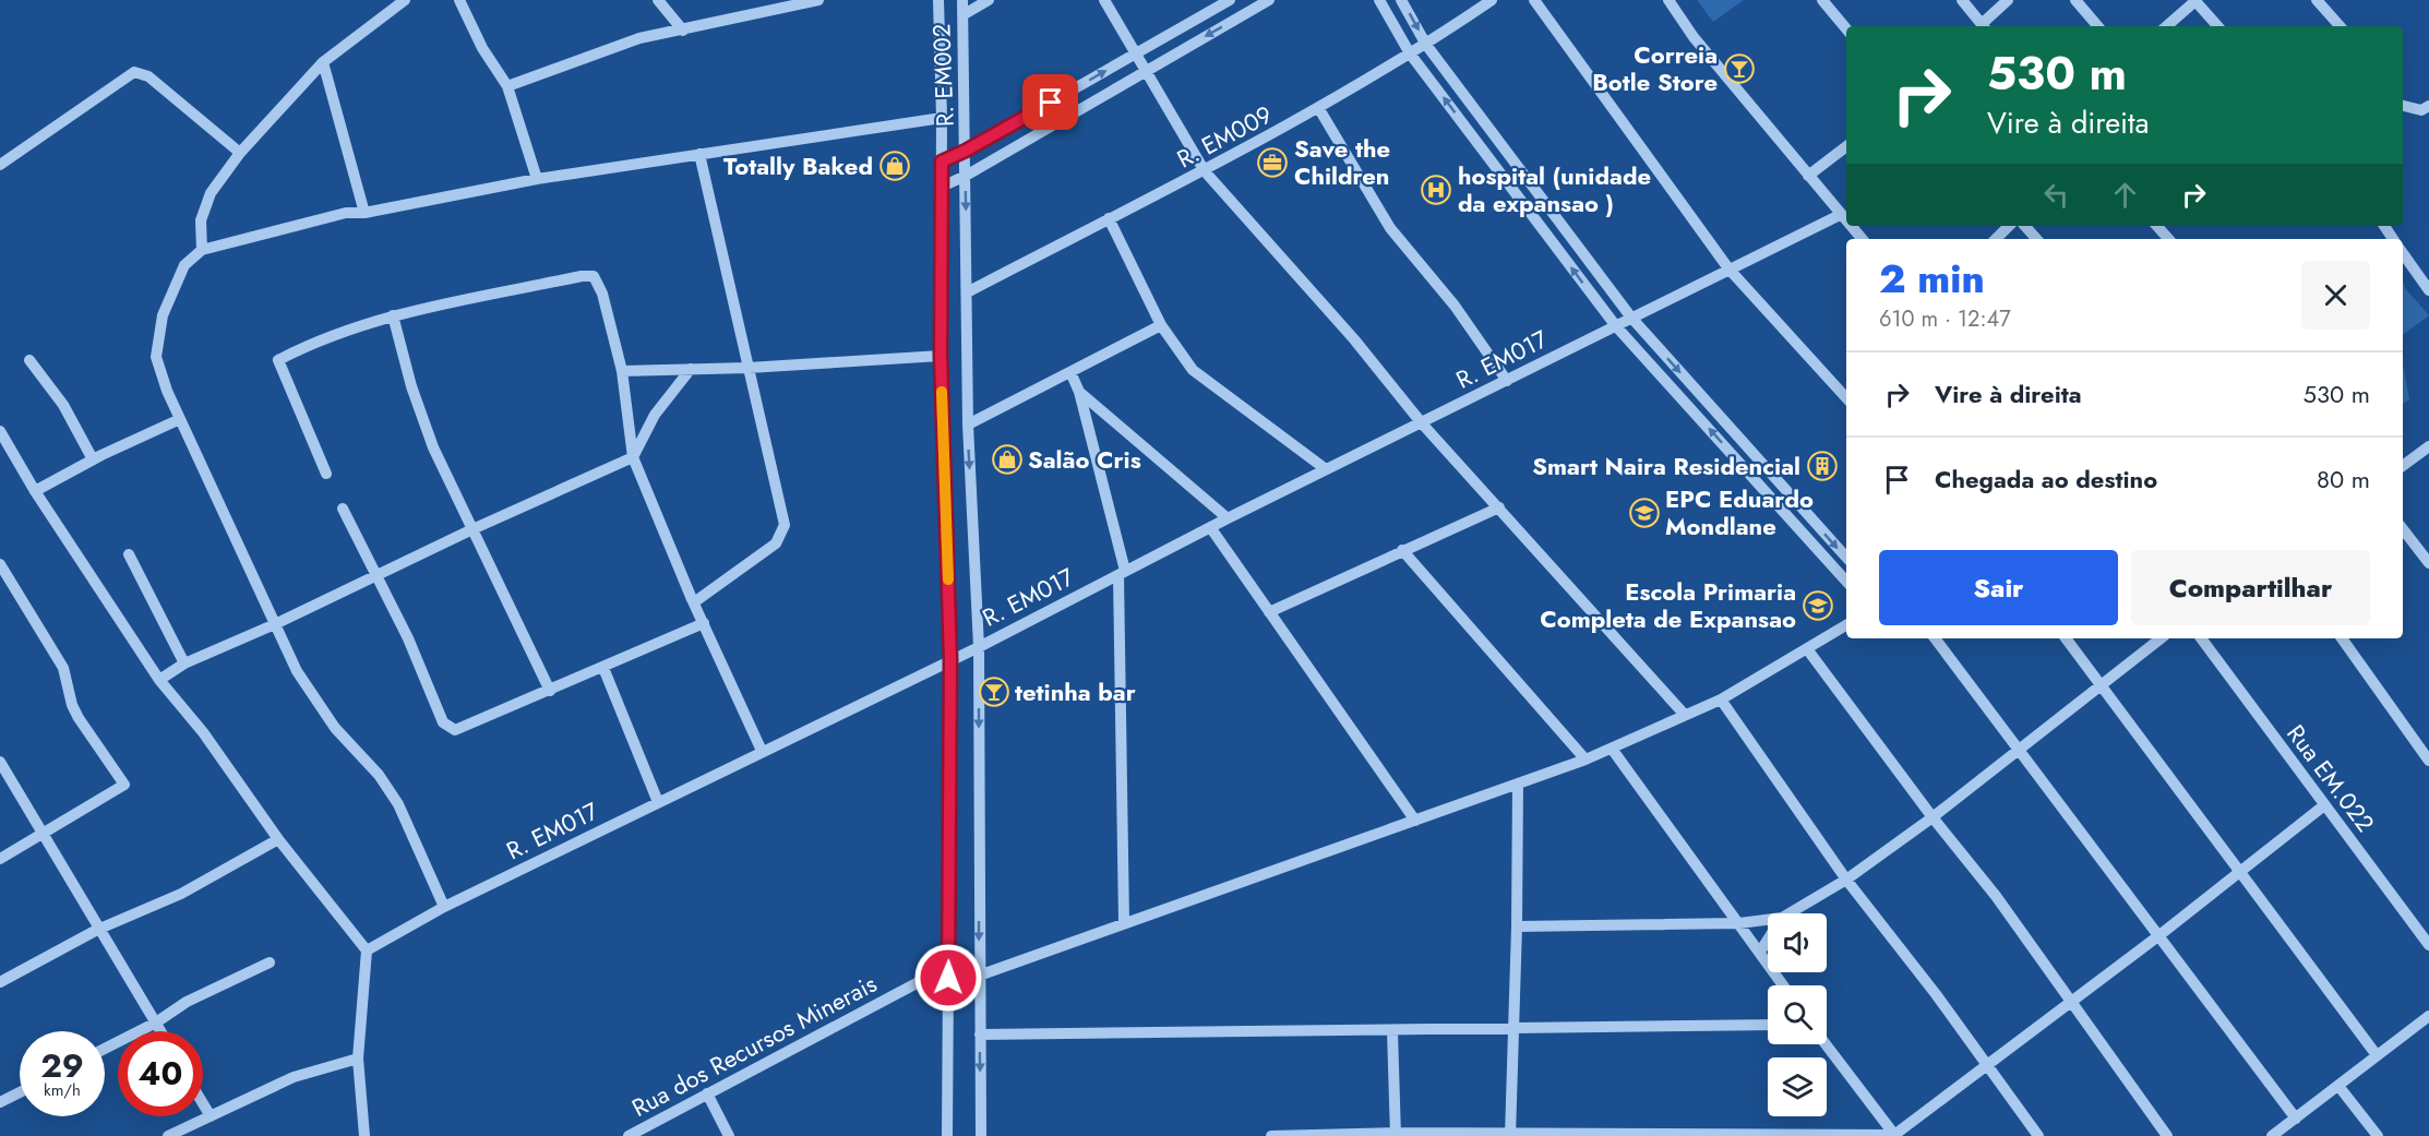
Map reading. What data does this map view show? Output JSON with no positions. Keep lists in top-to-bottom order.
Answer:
{
  "streets": {
    "street": [
      "R. EM002",
      "R. EM009",
      "R. EM017",
      "Rua EM.022",
      "Rua dos Recursos Minerais"
    ]
  },
  "crossings": [
    ["R. EM002", "R. EM009"],
    ["R. EM002", "R. EM017"]
  ],
  "places": {
    "bar": ["Correia Botle Store", "tetinha bar"],
    "office": ["Save the Children"],
    "shop": ["Totally Baked", "Salão Cris"],
    "hospital": ["hospital (unidade da expansao )"],
    "building": ["Smart Naira Residencial"],
    "school or university": ["EPC Eduardo Mondlane", "Escola Primaria Completa de Expansao"]
  },
  "page": {
    "turn": ["530 m", "Vire à direita"],
    "heading": ["2 min", "610 m · 12:47"],
    "list": [
      {
        "name": "Vire à direita",
        "value": "530 m"
      },
      {
        "name": "Chegada ao destino",
        "value": "80 m"
      }
    ],
    "buttons": ["Sair", "Compartilhar"],
    "speed": "29 km/h",
    "limit": "40"
  }
}
